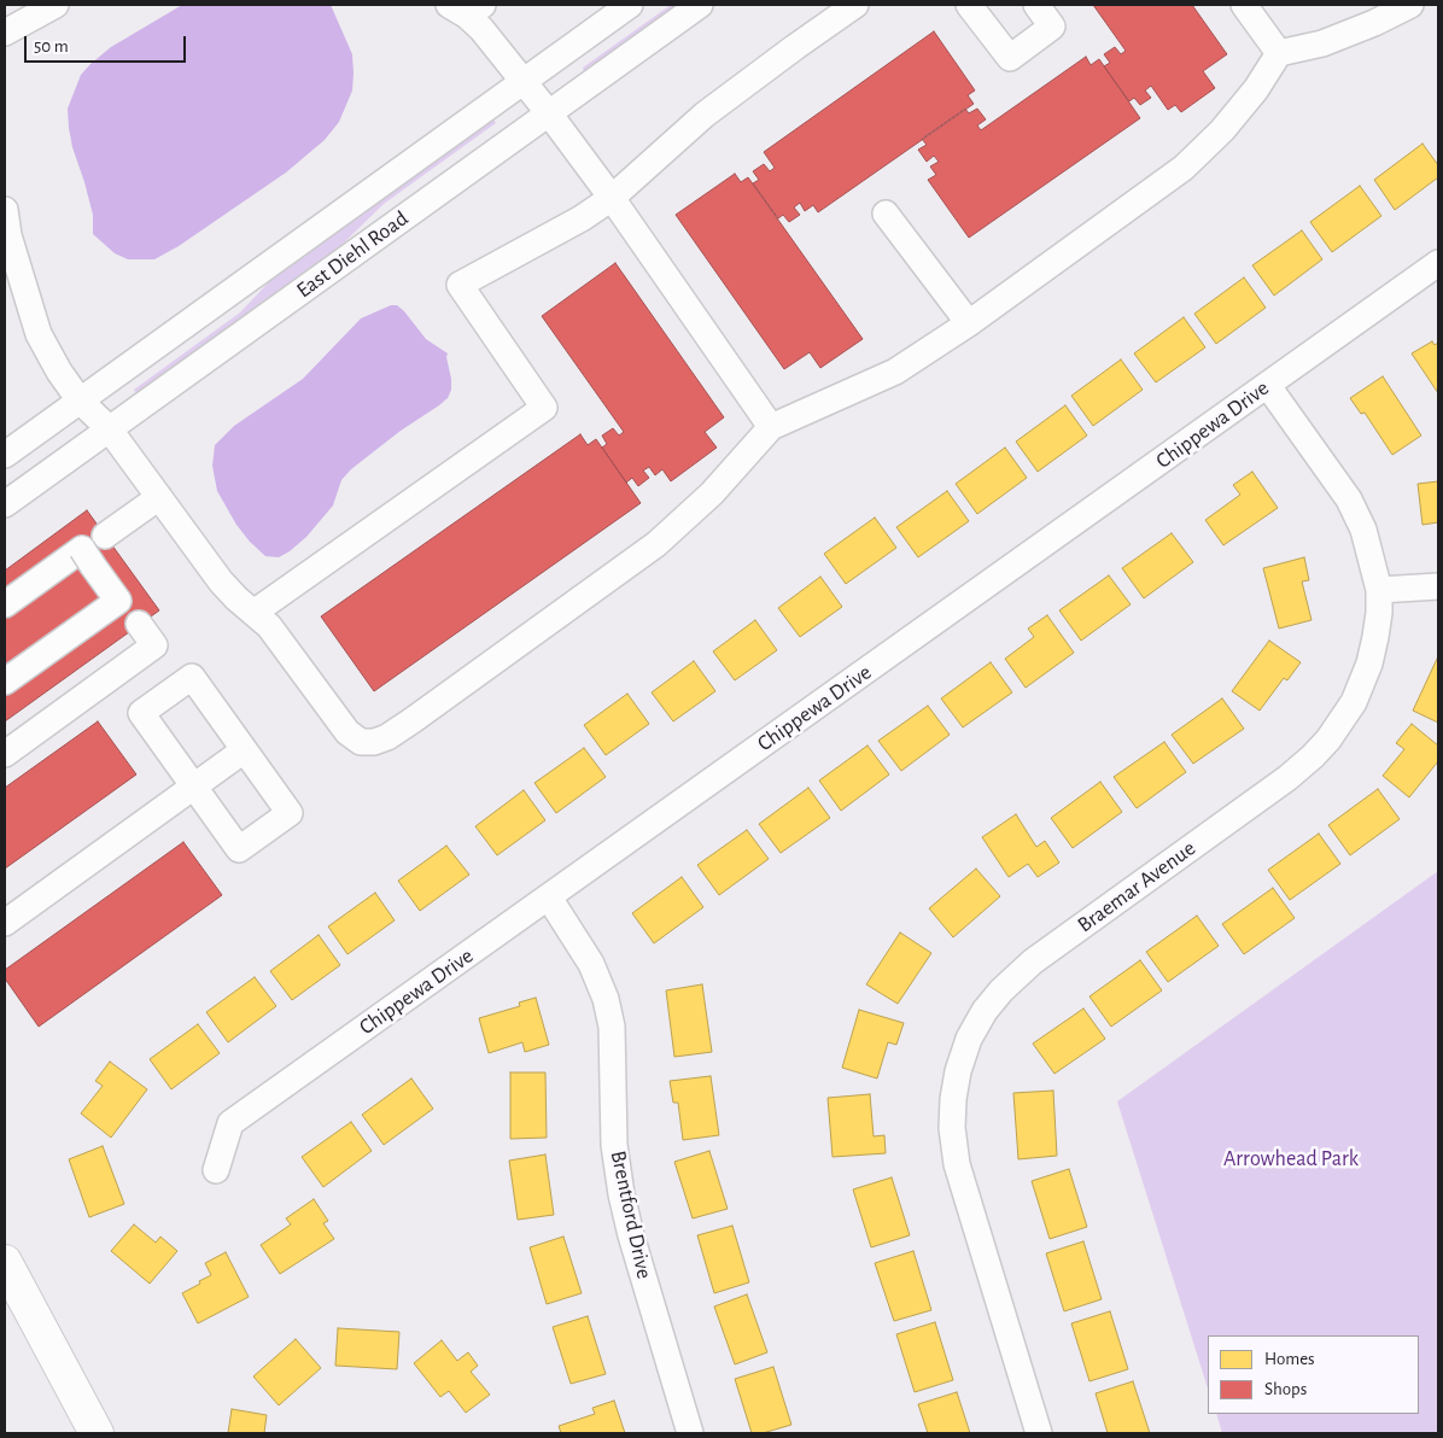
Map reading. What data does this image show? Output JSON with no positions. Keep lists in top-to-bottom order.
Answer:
{
  "streets": {
    "street": [
      "East Diehl Road",
      "Chippewa Drive",
      "Braemar Avenue",
      "Brentford Drive"
    ]
  },
  "crossings": [
    ["Chippewa Drive", "Braemar Avenue"],
    ["Chippewa Drive", "Brentford Drive"]
  ],
  "parks": ["Arrowhead Park"],
  "legend": ["Homes", "Shops"],
  "scale_bar": "50 m"
}
